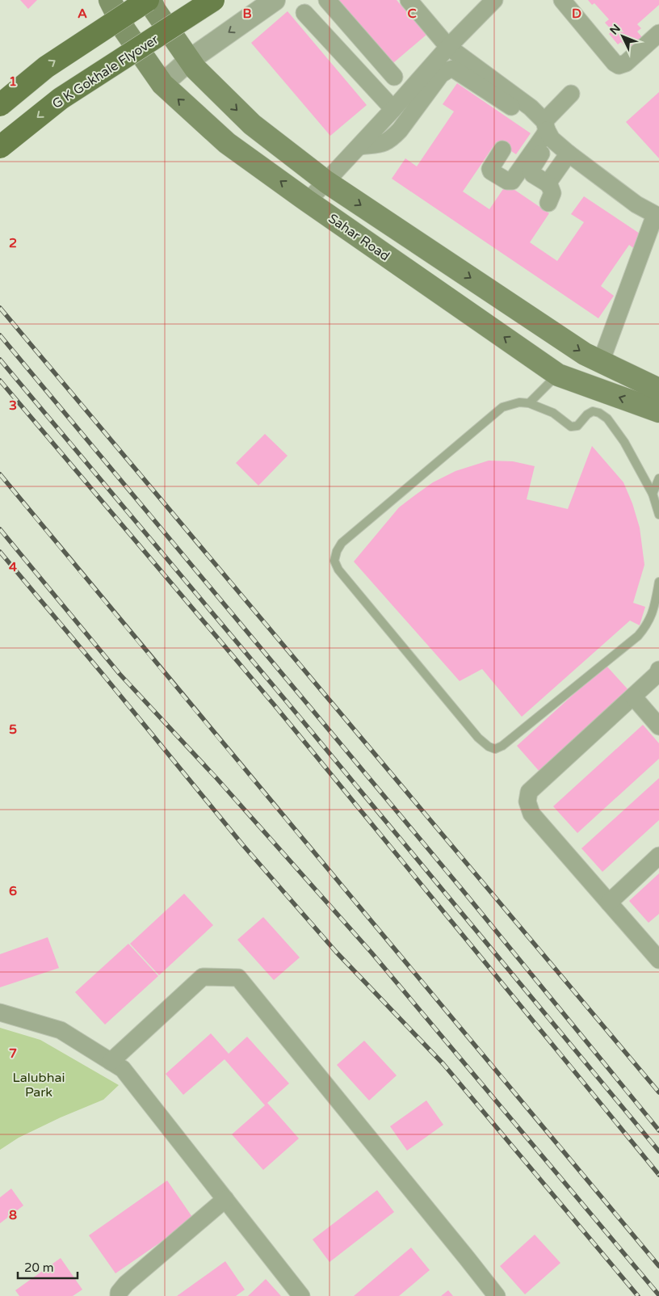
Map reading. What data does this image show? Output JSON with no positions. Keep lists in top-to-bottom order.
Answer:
{
  "streets": {
    "main road": ["G K Gokhale Flyover", "Sahar Road"]
  },
  "parks": ["Lalubhai Park"],
  "scale_bar": "20 m",
  "north": "top left",
  "grid": {
    "columns": [
      "A",
      "B",
      "C",
      "D"
    ],
    "rows": [
      "1",
      "2",
      "3",
      "4",
      "5",
      "6",
      "7",
      "8"
    ]
  }
}
